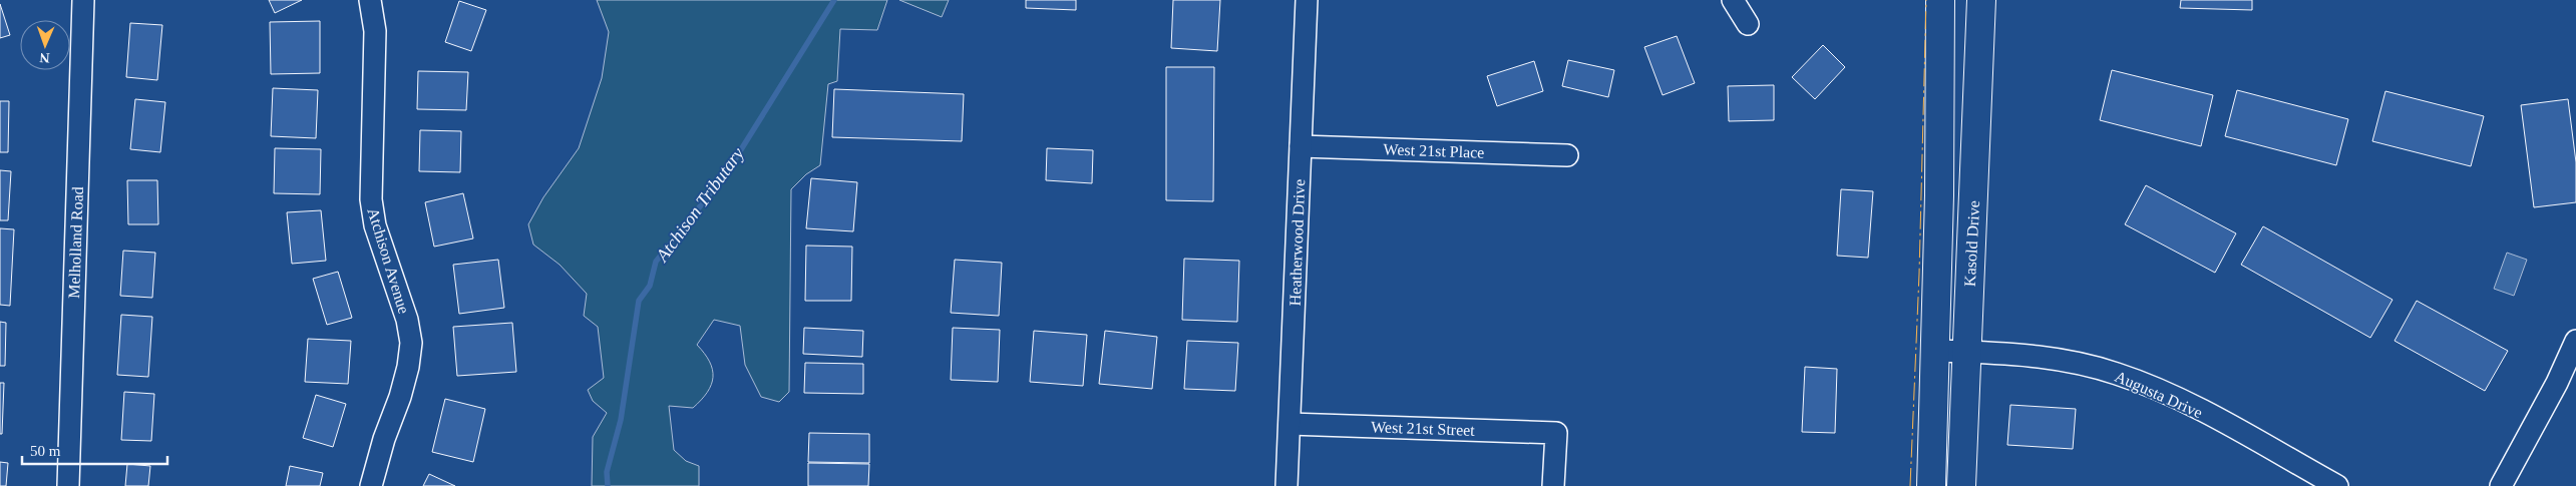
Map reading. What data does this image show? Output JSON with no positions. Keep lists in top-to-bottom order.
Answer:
{
  "streets": {
    "main road": ["Kasold Drive"],
    "street": [
      "West 21st Place",
      "Melholland Road",
      "Heatherwood Drive",
      "Atchison Avenue",
      "Augusta Drive",
      "West 21st Street"
    ]
  },
  "crossings": [
    ["West 21st Place", "Heatherwood Drive"],
    ["Heatherwood Drive", "West 21st Street"],
    ["Kasold Drive", "Augusta Drive"]
  ],
  "water": ["Atchison Tributary"],
  "scale_bar": "50 m",
  "north": "bottom"
}
